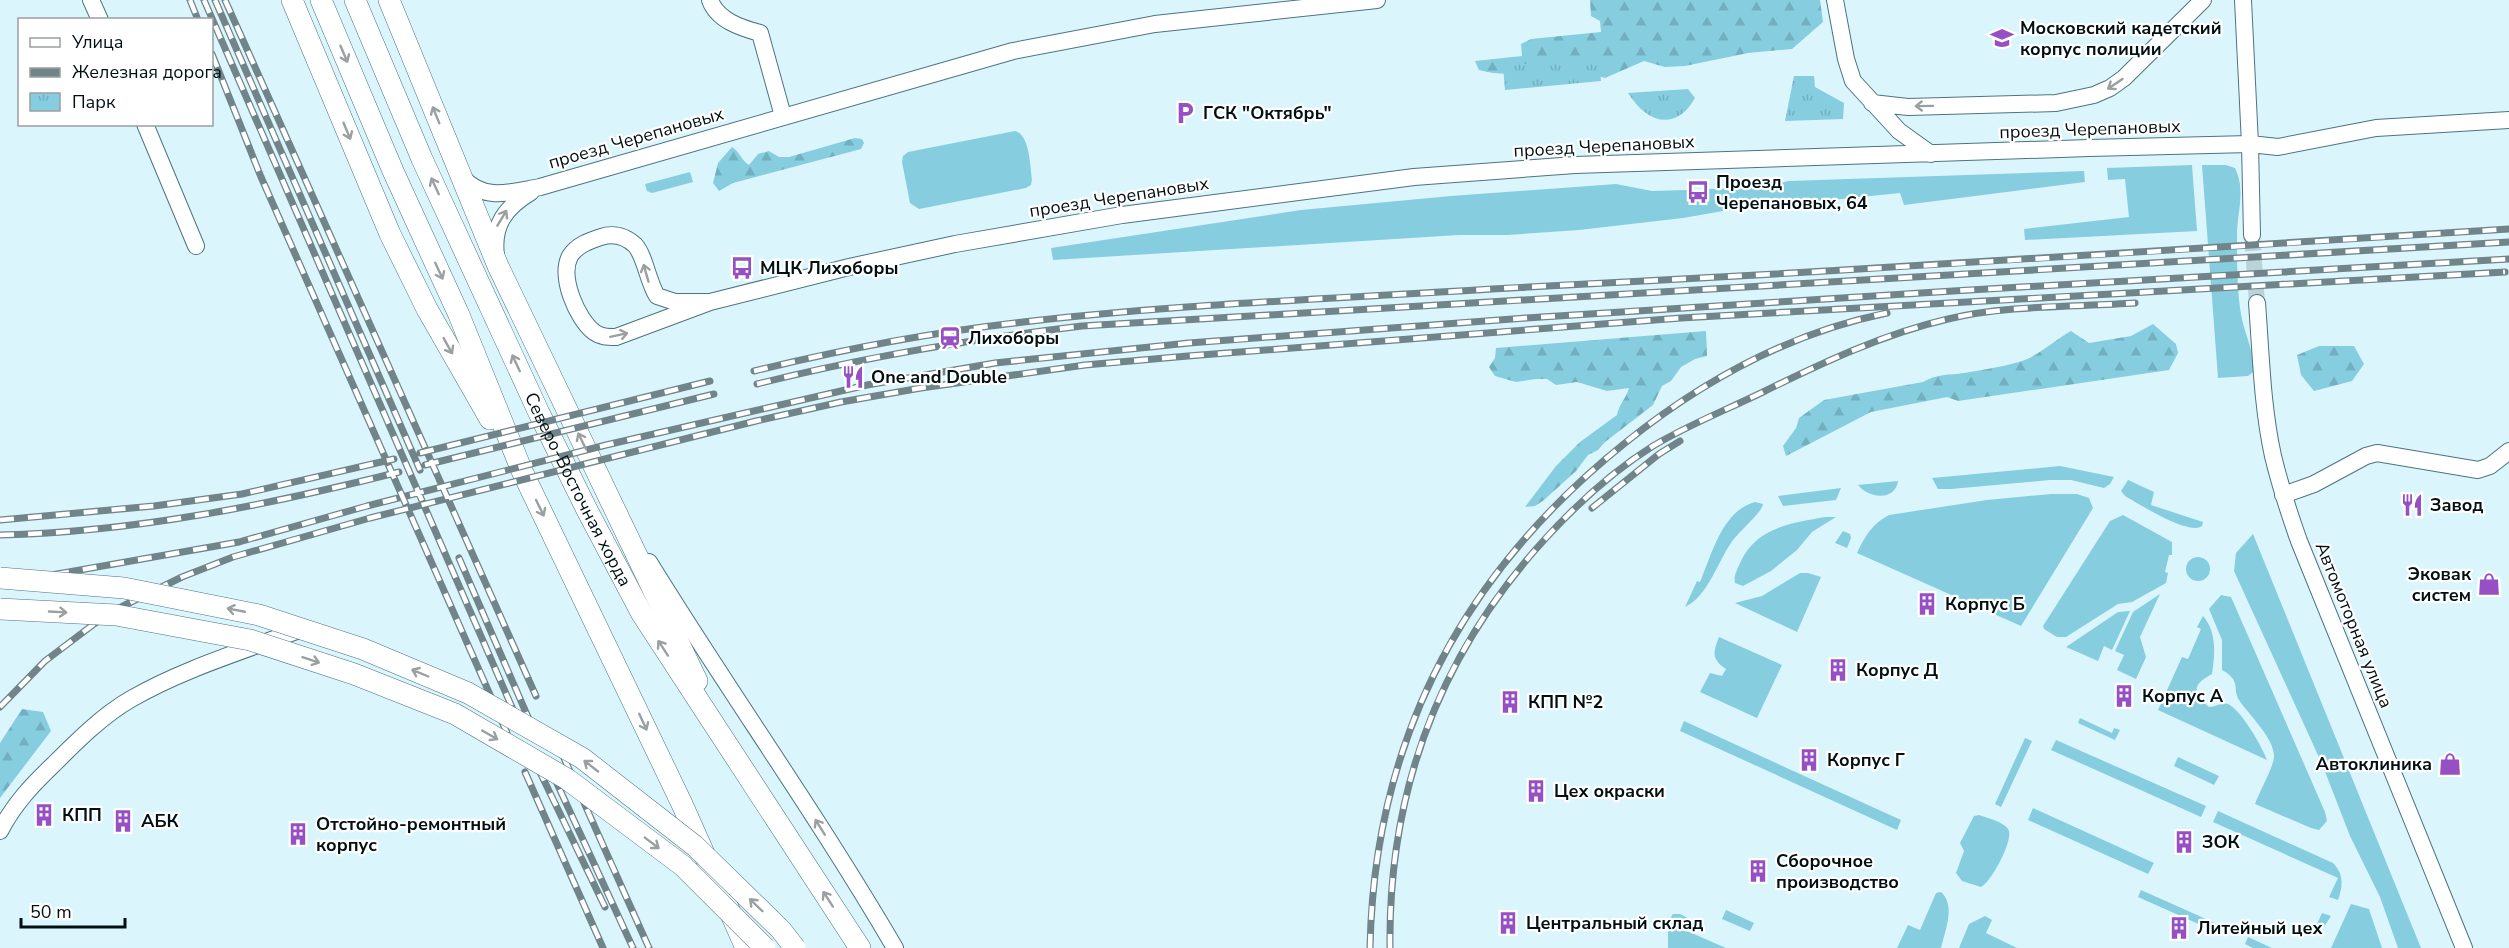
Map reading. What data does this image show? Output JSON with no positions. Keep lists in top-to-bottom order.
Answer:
{
  "streets": {
    "main road": ["Северо-Восточная хорда"],
    "street": ["проезд Черепановых", "Автомоторная улица"]
  },
  "places": {
    "school or university": ["Московский кадетский корпус полиции"],
    "parking": ["ГСК \"Октябрь\""],
    "bus stop": ["Проезд Черепановых, 64", "МЦК Лихоборы"],
    "station": ["Лихоборы"],
    "restaurant": ["One and Double", "Завод"],
    "shop": ["Эковак систем", "Автоклиника"],
    "building": [
      "Корпус Б",
      "Корпус Д",
      "Корпус А",
      "КПП №2",
      "Корпус Г",
      "Цех окраски",
      "КПП",
      "АБК",
      "Отстойно-ремонтный корпус",
      "ЗОК",
      "Сборочное производство",
      "Центральный склад",
      "Литейный цех"
    ]
  },
  "legend": ["Улица", "Железная дорога", "Парк"],
  "scale_bar": "50 m"
}
